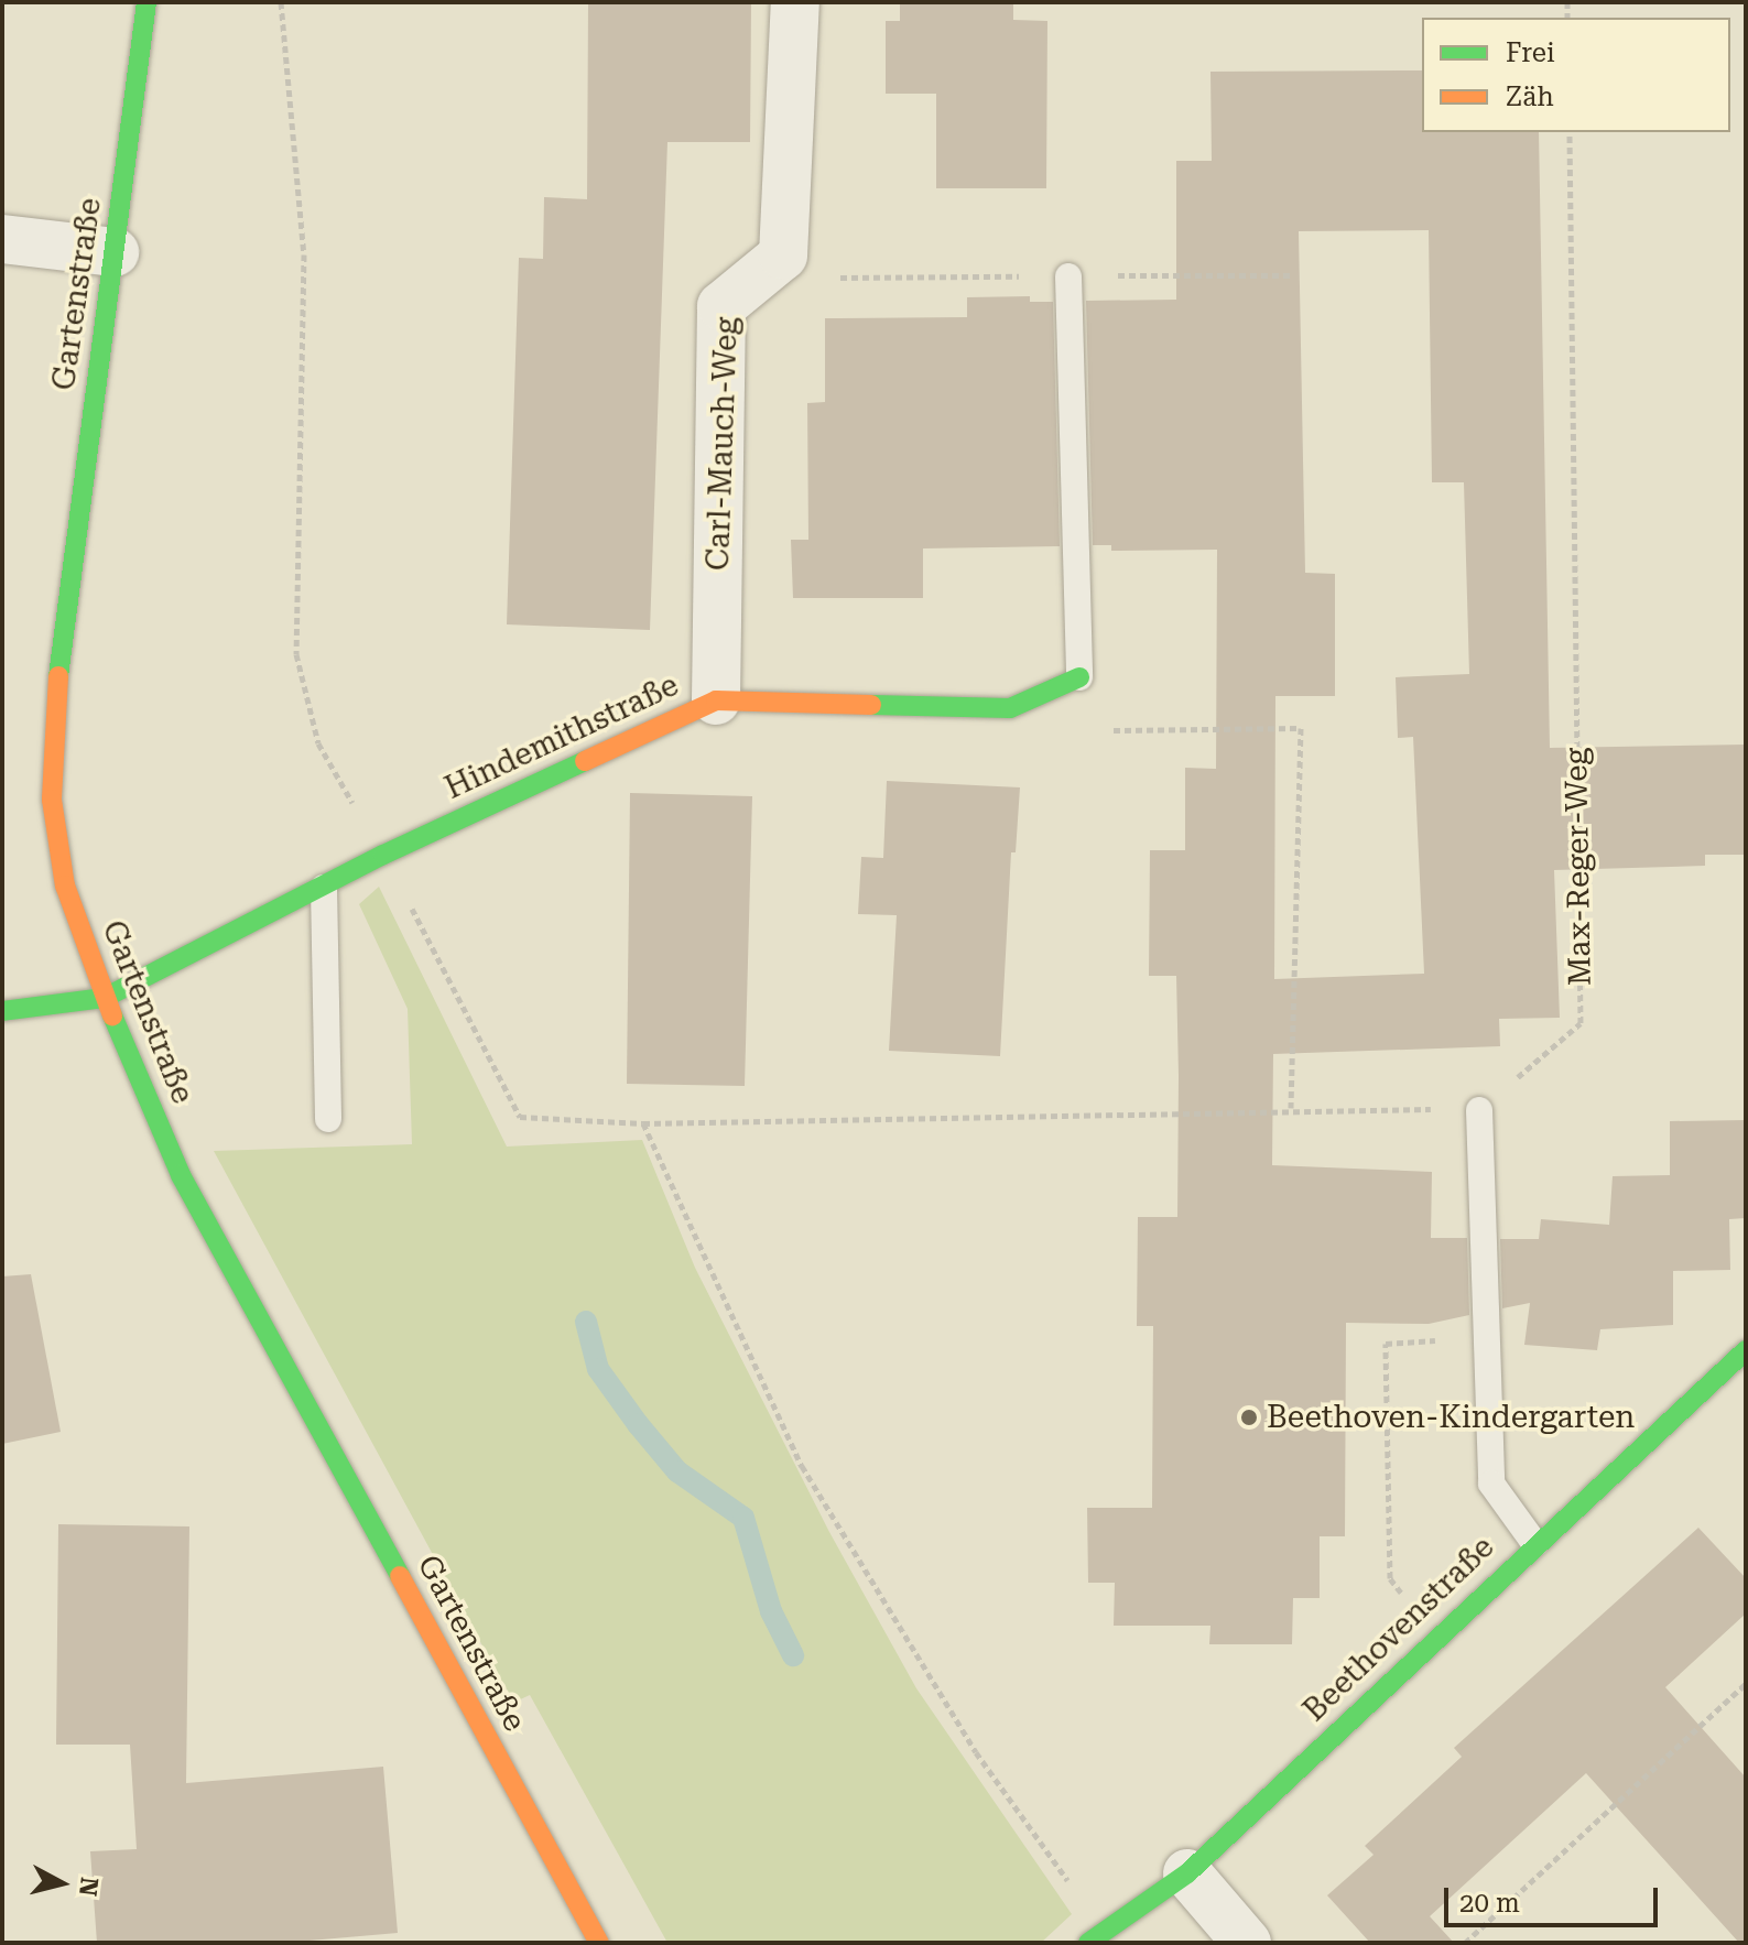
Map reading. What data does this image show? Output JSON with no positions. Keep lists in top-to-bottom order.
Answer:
{
  "streets": {
    "street": [
      "Gartenstraße",
      "Carl-Mauch-Weg",
      "Hindemithstraße",
      "Beethovenstraße"
    ],
    "path": ["Max-Reger-Weg"]
  },
  "crossings": [
    ["Gartenstraße", "Hindemithstraße"],
    ["Carl-Mauch-Weg", "Hindemithstraße"]
  ],
  "places": ["Beethoven-Kindergarten"],
  "legend": ["Frei", "Zäh"],
  "scale_bar": "20 m",
  "north": "right"
}
